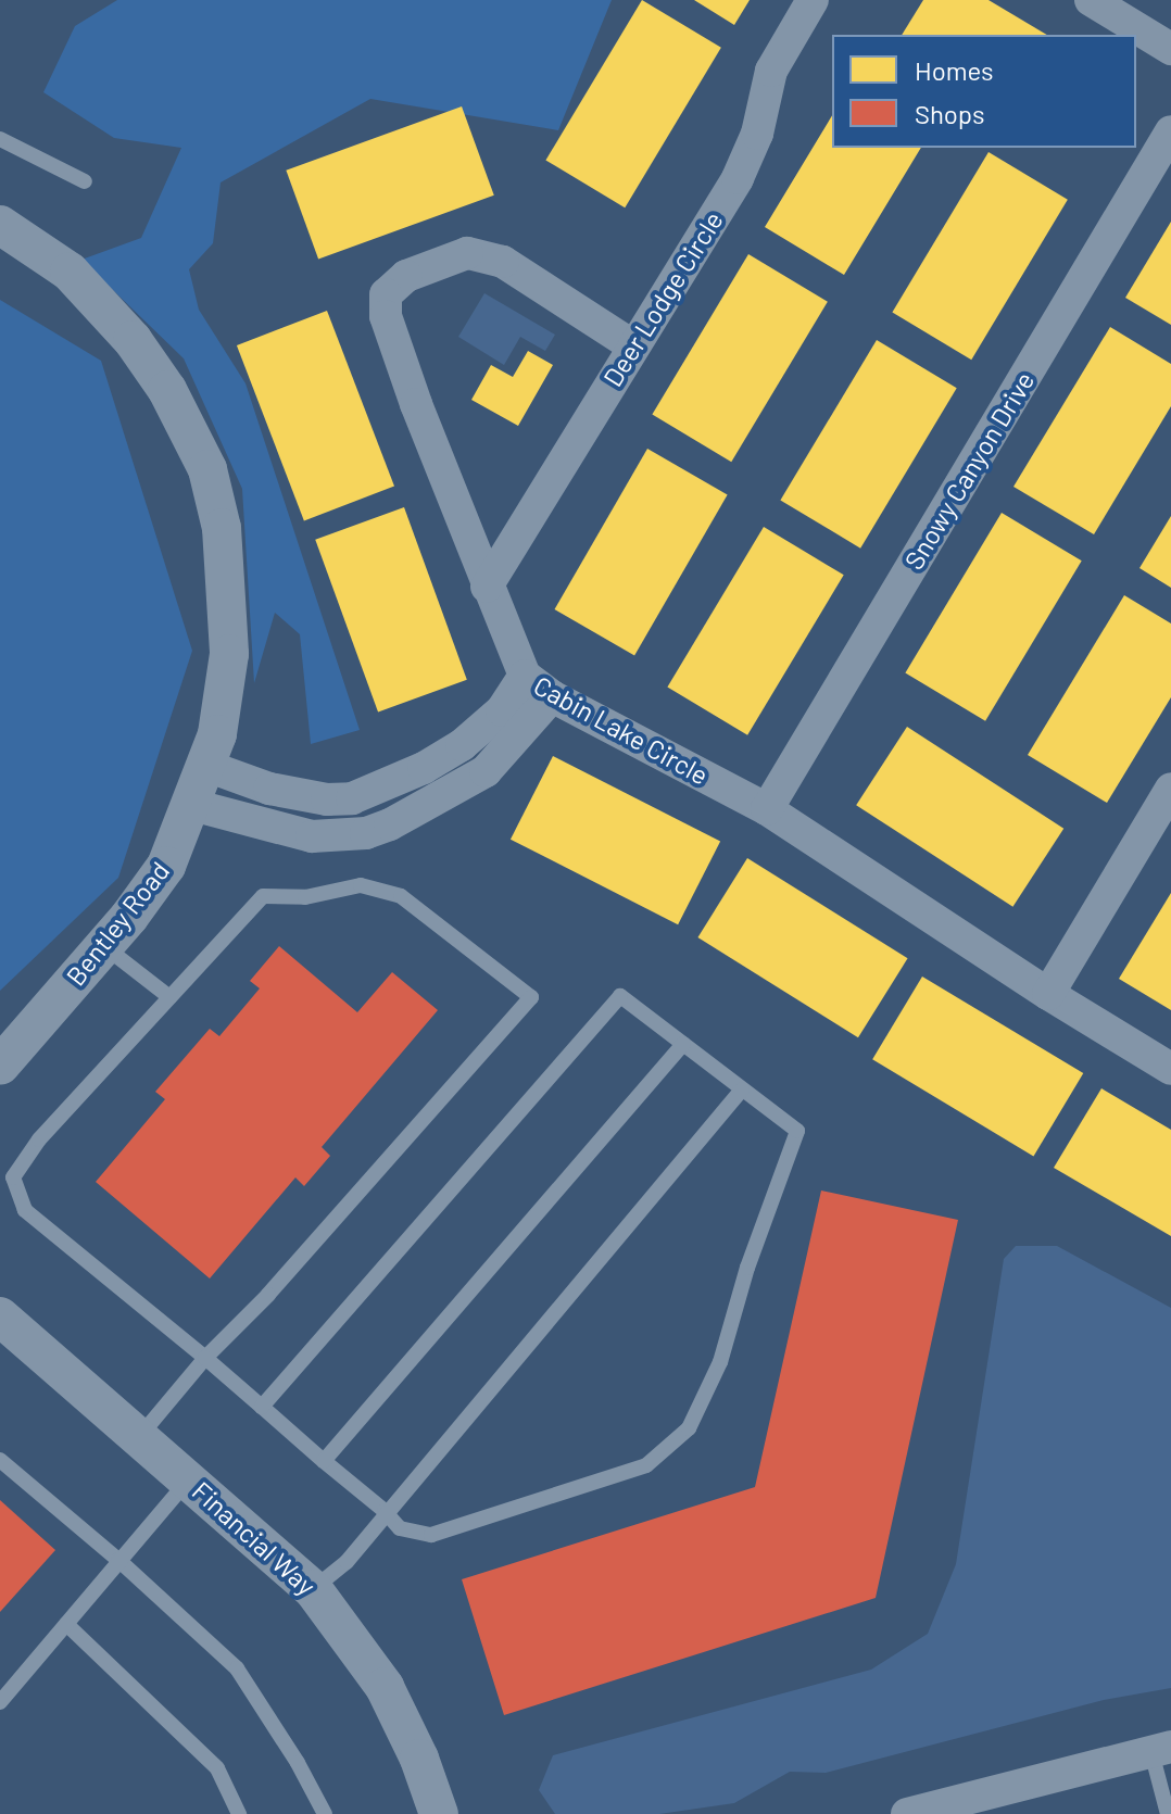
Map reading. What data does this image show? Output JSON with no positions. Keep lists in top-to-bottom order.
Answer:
{
  "streets": {
    "street": [
      "Deer Lodge Circle",
      "Snowy Canyon Drive",
      "Cabin Lake Circle",
      "Bentley Road",
      "Financial Way"
    ]
  },
  "crossings": [
    ["Deer Lodge Circle", "Cabin Lake Circle"],
    ["Snowy Canyon Drive", "Cabin Lake Circle"]
  ],
  "legend": ["Homes", "Shops"]
}
